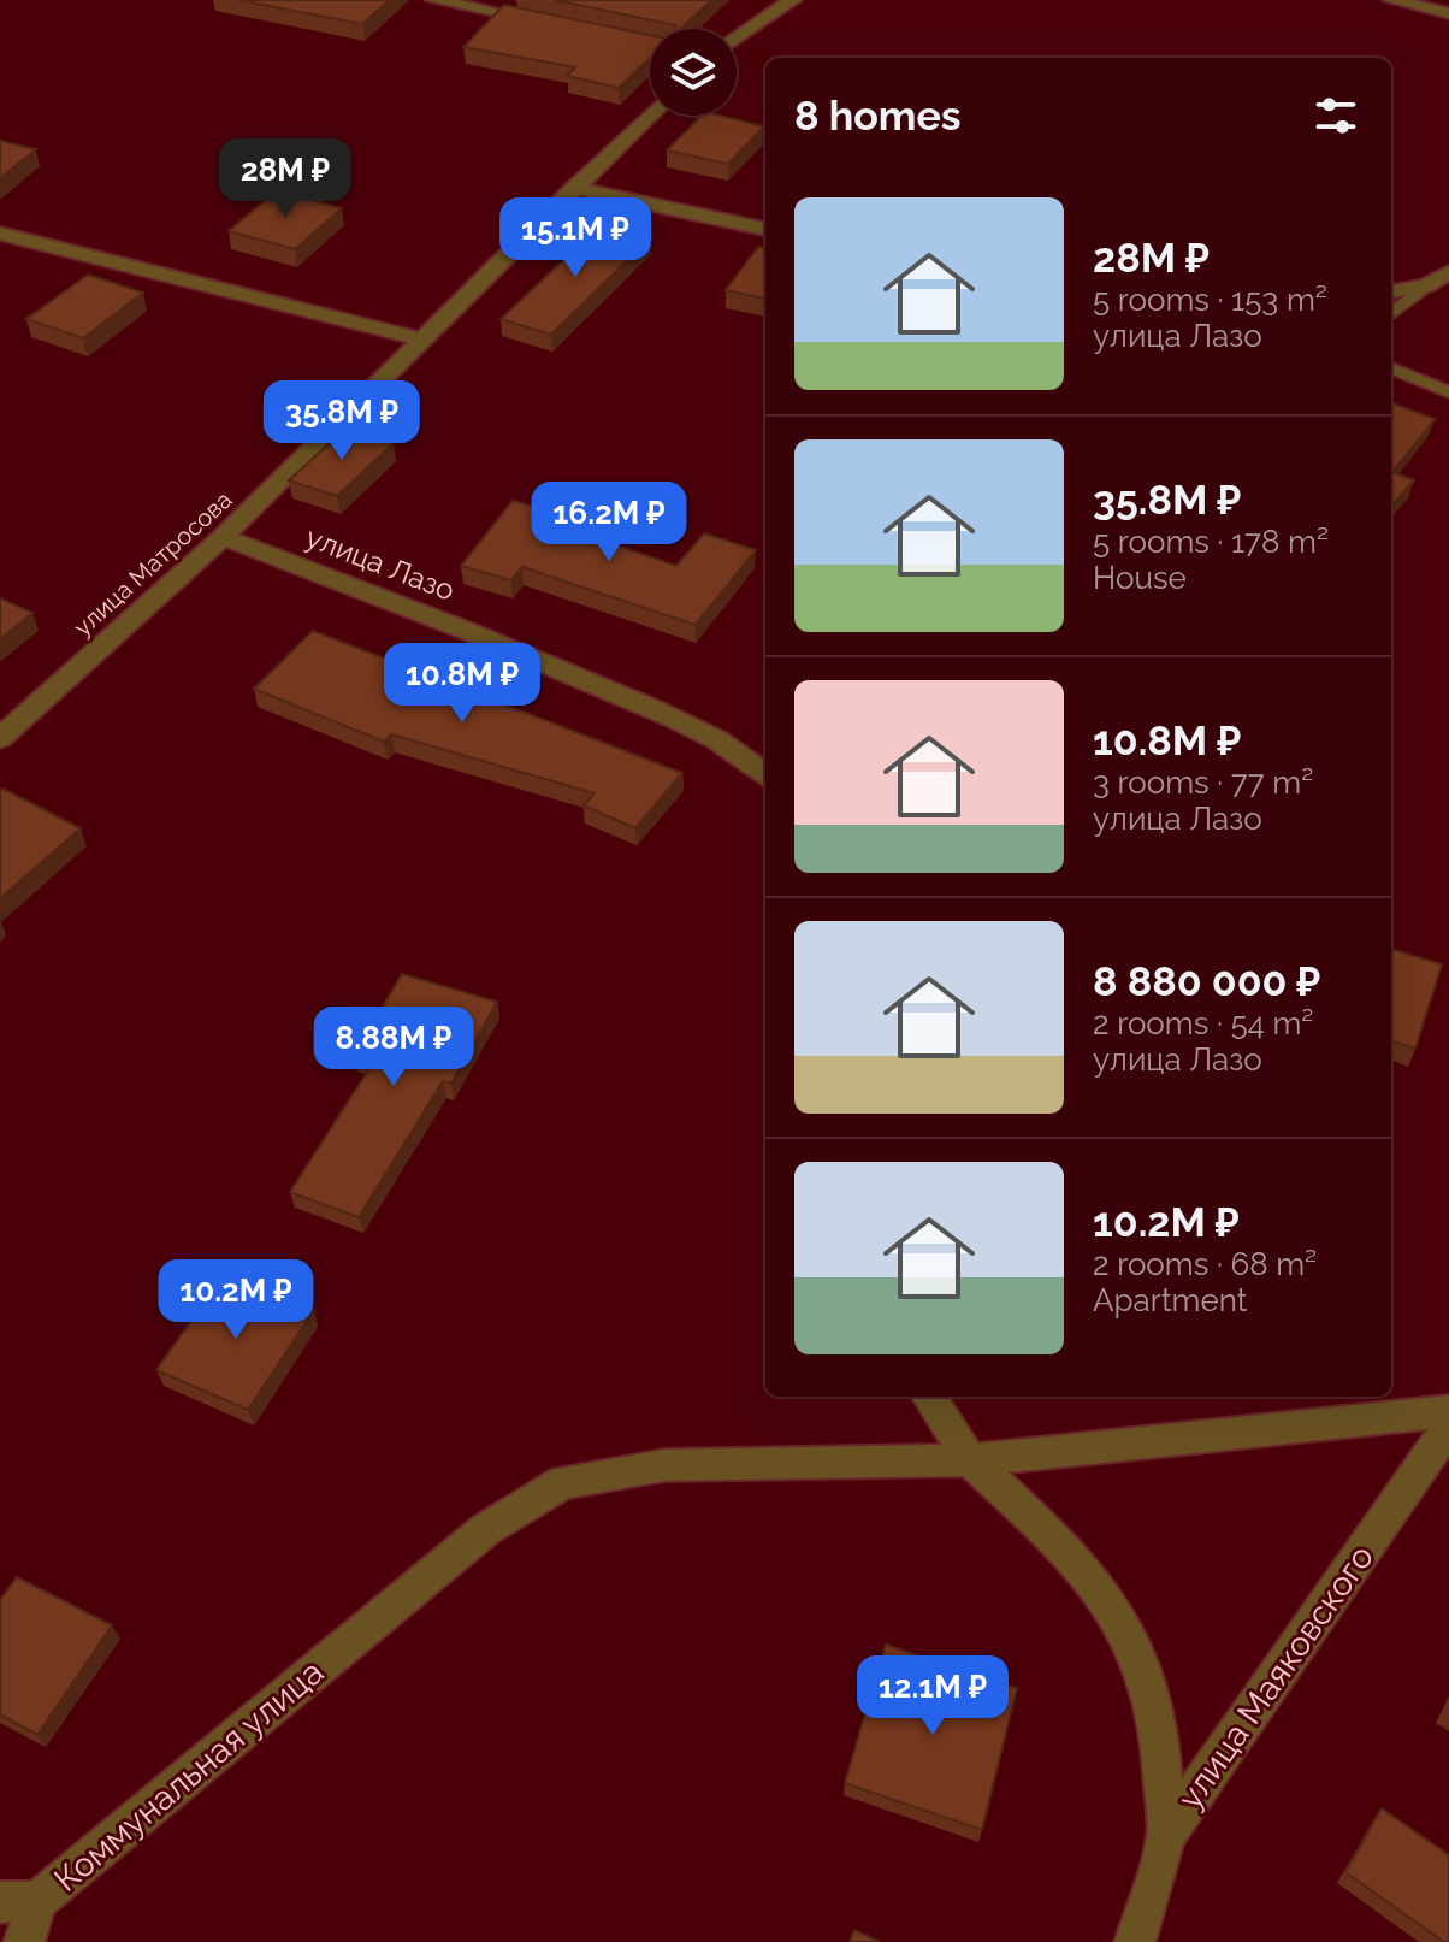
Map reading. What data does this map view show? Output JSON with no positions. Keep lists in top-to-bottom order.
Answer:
{
  "streets": {
    "street": [
      "улица Матросова",
      "улица Лазо",
      "улица Маяковского",
      "Коммунальная улица"
    ]
  },
  "crossings": [
    ["улица Матросова", "улица Лазо"]
  ],
  "page": {
    "heading": "8 homes",
    "price": [
      "28M ₽",
      "15.1M ₽",
      "35.8M ₽",
      "16.2M ₽",
      "10.8M ₽",
      "8.88M ₽",
      "10.2M ₽",
      "12.1M ₽"
    ],
    "list": [
      {
        "name": "28M ₽",
        "note": "5 rooms · 153 m² · улица Лазо"
      },
      {
        "name": "35.8M ₽",
        "note": "5 rooms · 178 m² · House"
      },
      {
        "name": "10.8M ₽",
        "note": "3 rooms · 77 m² · улица Лазо"
      },
      {
        "name": "8 880 000 ₽",
        "note": "2 rooms · 54 m² · улица Лазо"
      },
      {
        "name": "10.2M ₽",
        "note": "2 rooms · 68 m² · Apartment"
      }
    ]
  }
}
